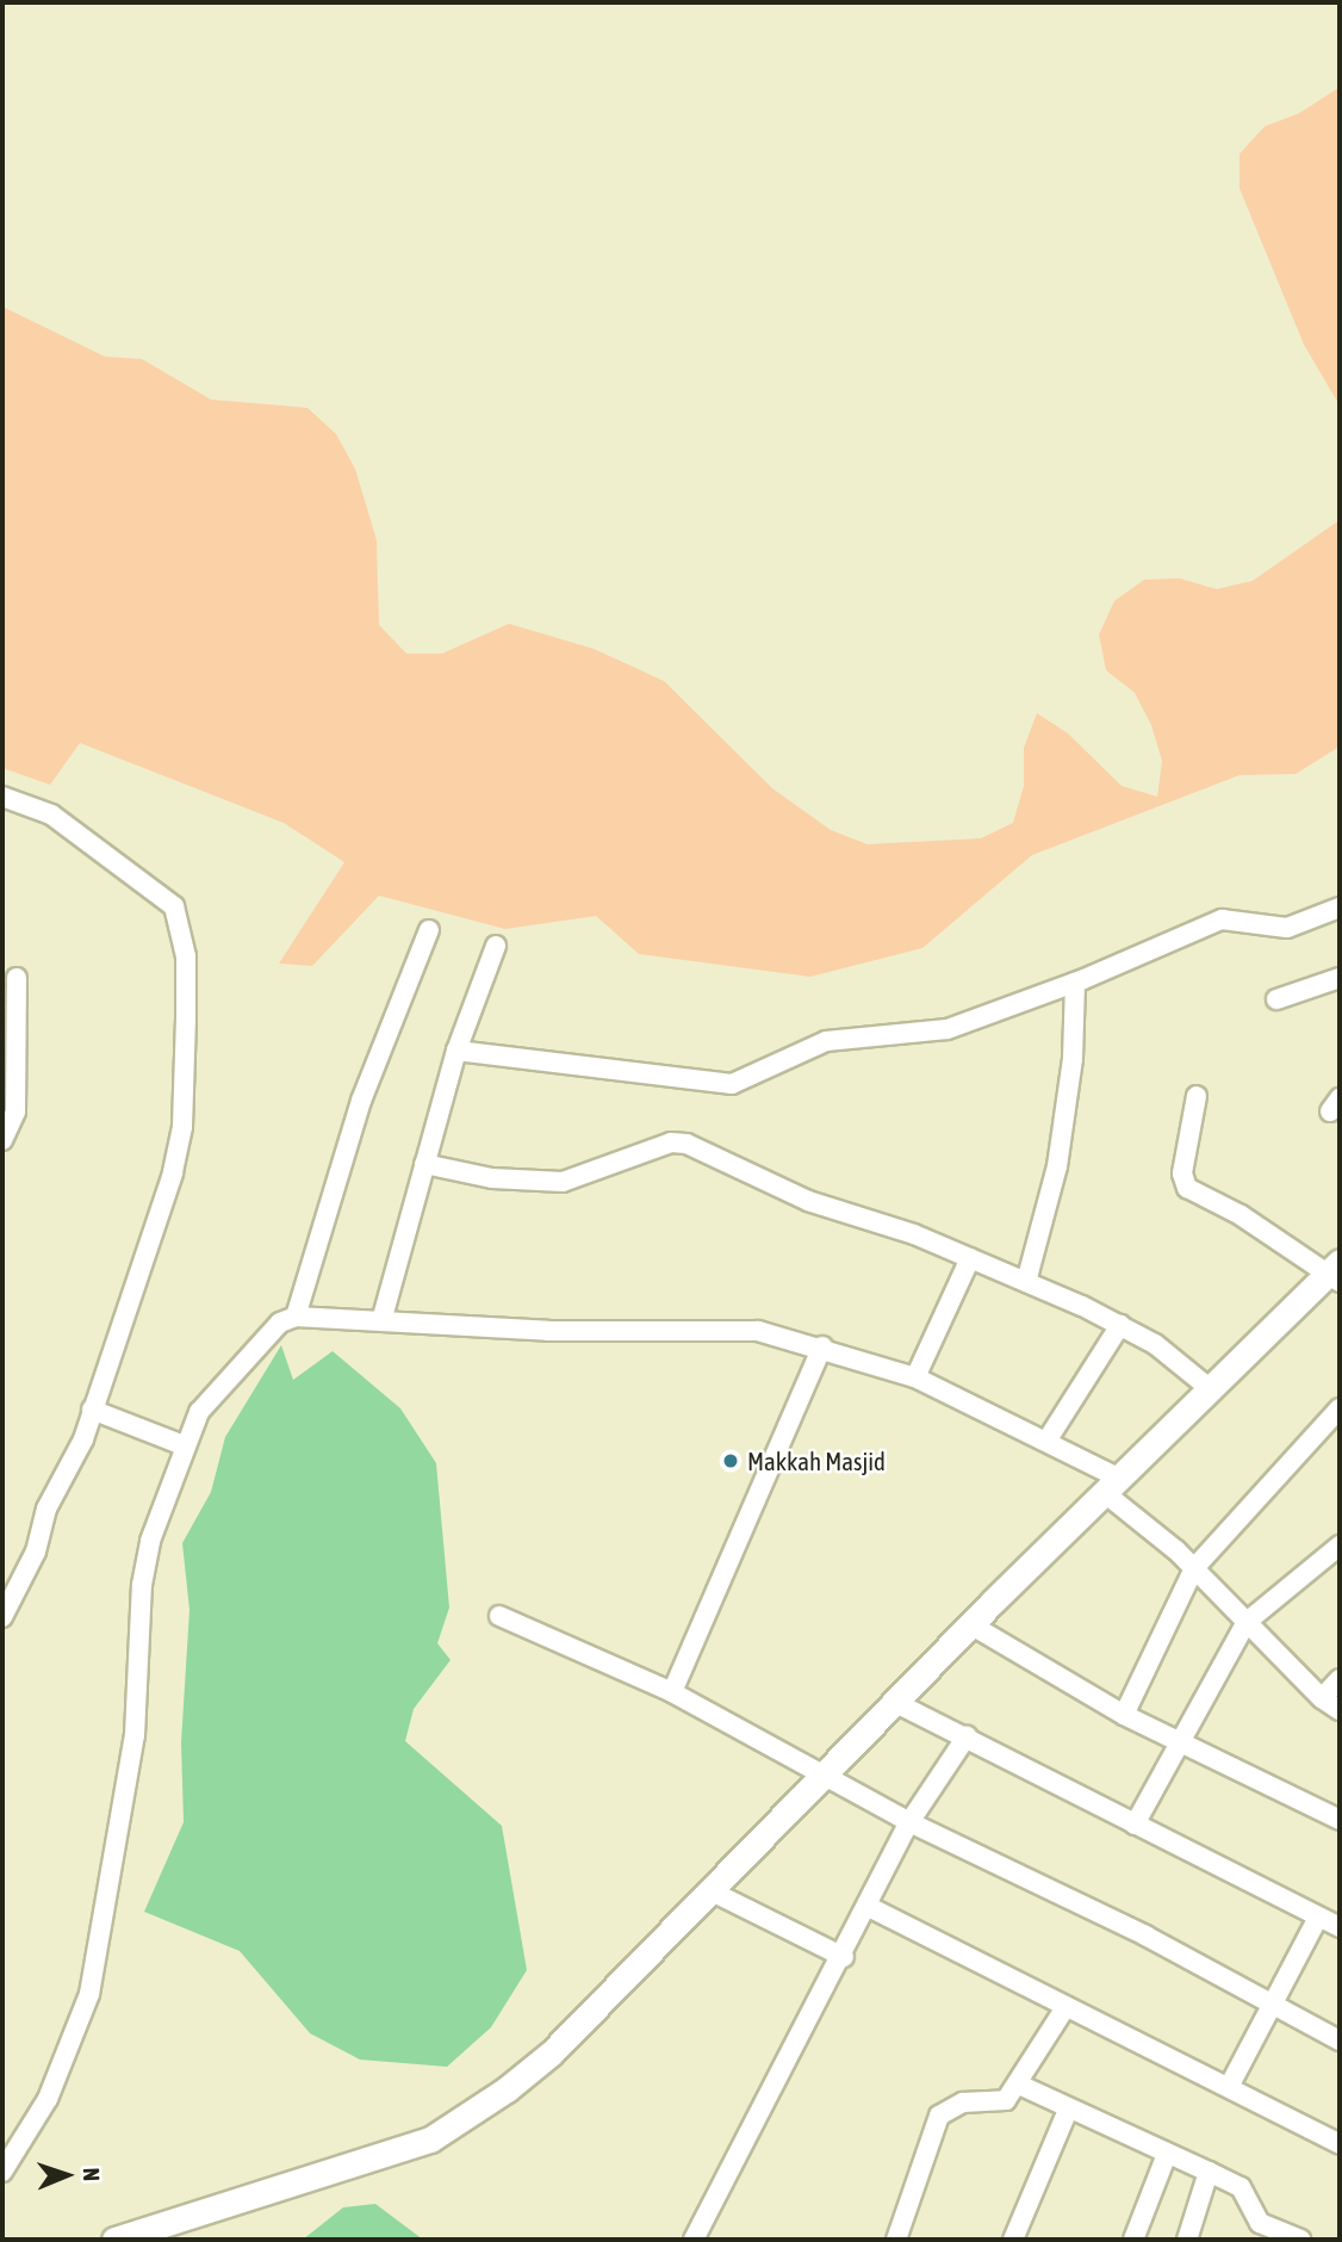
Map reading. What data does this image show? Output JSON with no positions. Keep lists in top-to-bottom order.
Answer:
{
  "places": ["Makkah Masjid"],
  "north": "right"
}
